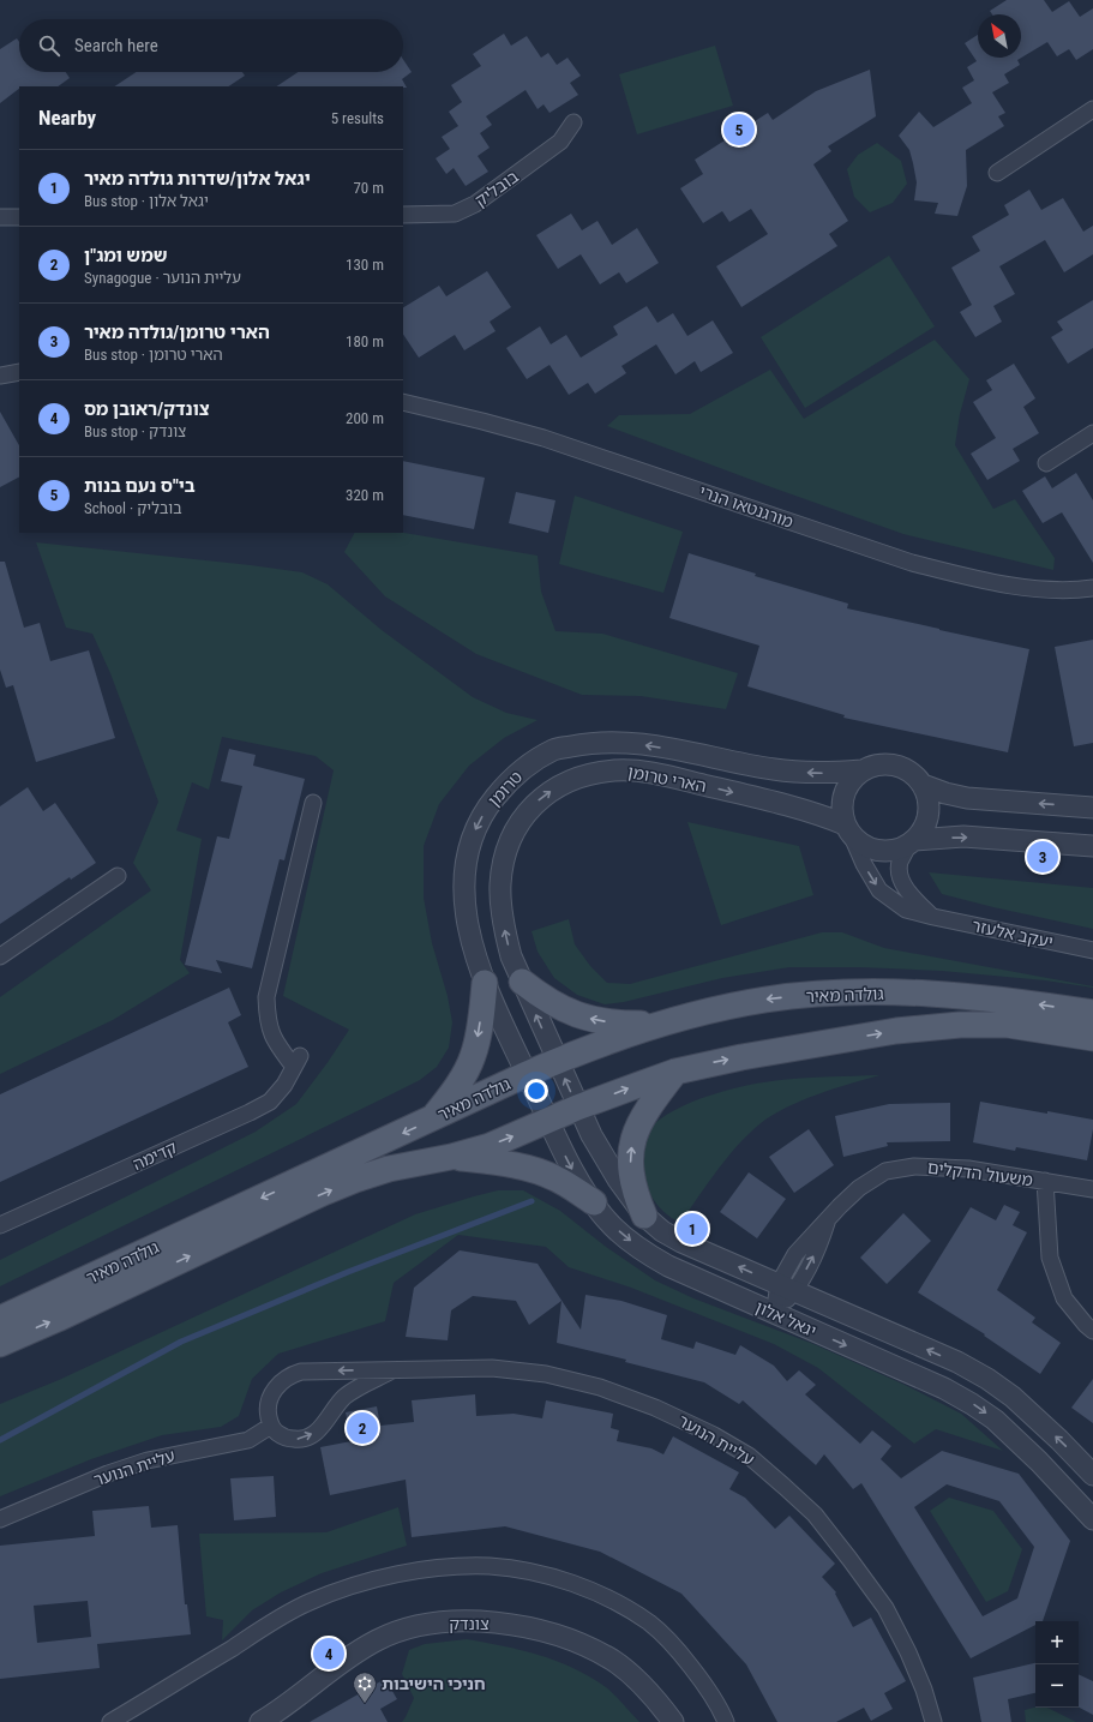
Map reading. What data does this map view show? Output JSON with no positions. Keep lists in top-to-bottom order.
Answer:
{
  "streets": {
    "main road": ["גולדה מאיר"],
    "street": [
      "בובליק",
      "מורגנטאו הנרי",
      "הארי טרומן",
      "טרומן",
      "יעקב אלעזר",
      "קדימה",
      "משעול הדקלים",
      "יגאל אלון",
      "עליית הנוער",
      "צונדק"
    ]
  },
  "crossings": [
    ["הארי טרומן", "טרומן"],
    ["הארי טרומן", "יעקב אלעזר"],
    ["הארי טרומן", "גולדה מאיר"],
    ["הארי טרומן", "יגאל אלון"],
    ["גולדה מאיר", "יגאל אלון"],
    ["משעול הדקלים", "יגאל אלון"]
  ],
  "one_way": ["יעקב אלעזר"],
  "places": {
    "synagogue": ["חניכי הישיבות"]
  },
  "north": "top left",
  "page": {
    "search": "Search here",
    "heading": ["Nearby", "5 results"],
    "pins": [
      "5",
      "3",
      "1",
      "2",
      "4"
    ],
    "list": [
      {
        "mark": "1",
        "name": "יגאל אלון/שדרות גולדה מאיר",
        "note": "Bus stop · יגאל אלון",
        "value": "70 m"
      },
      {
        "mark": "2",
        "name": "שמש ומג\"ן",
        "note": "Synagogue · עליית הנוער",
        "value": "130 m"
      },
      {
        "mark": "3",
        "name": "הארי טרומן/גולדה מאיר",
        "note": "Bus stop · הארי טרומן",
        "value": "180 m"
      },
      {
        "mark": "4",
        "name": "צונדק/ראובן מס",
        "note": "Bus stop · צונדק",
        "value": "200 m"
      },
      {
        "mark": "5",
        "name": "בי\"ס נעם בנות",
        "note": "School · בובליק",
        "value": "320 m"
      }
    ],
    "map_buttons": ["+", "−"]
  }
}
